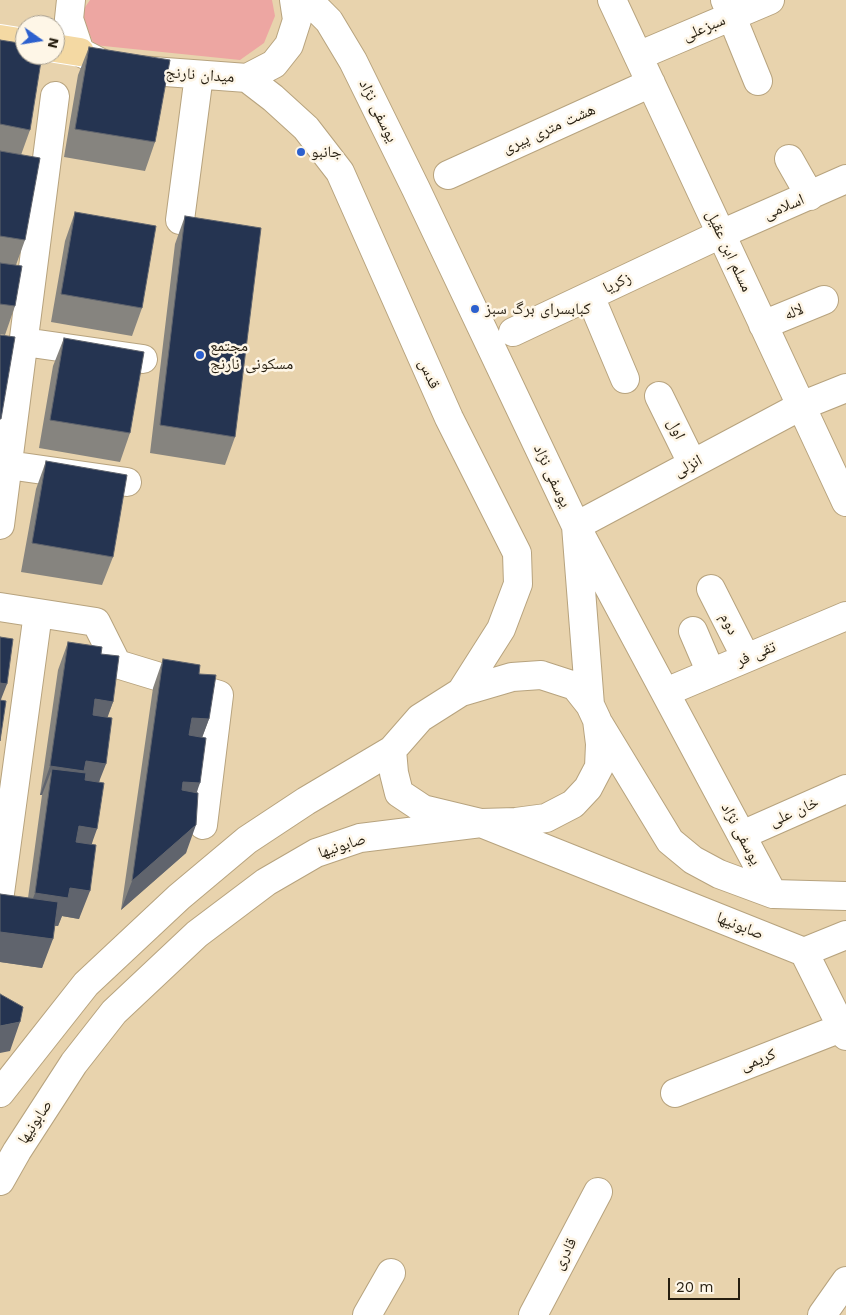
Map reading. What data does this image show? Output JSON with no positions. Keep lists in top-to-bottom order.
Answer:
{
  "streets": {
    "street": [
      "سبزعلی",
      "میدان نارنج",
      "یوسفی نژاد",
      "هشت متری پیری",
      "اسلامی",
      "مسلم ابن عقیل",
      "زکریا",
      "لاله",
      "قدس",
      "اول",
      "انزلی",
      "دوم",
      "تقی فر",
      "خان علی",
      "صابونیها",
      "کریمی",
      "قادری"
    ]
  },
  "crossings": [
    ["سبزعلی", "مسلم ابن عقیل"],
    ["میدان نارنج", "یوسفی نژاد"],
    ["میدان نارنج", "قدس"],
    ["یوسفی نژاد", "انزلی"],
    ["یوسفی نژاد", "تقی فر"],
    ["یوسفی نژاد", "خان علی"],
    ["هشت متری پیری", "مسلم ابن عقیل"],
    ["اسلامی", "مسلم ابن عقیل"],
    ["اسلامی", "زکریا"],
    ["مسلم ابن عقیل", "زکریا"],
    ["مسلم ابن عقیل", "لاله"],
    ["مسلم ابن عقیل", "انزلی"],
    ["اول", "انزلی"],
    ["دوم", "تقی فر"]
  ],
  "places": ["جانبو", "کبابسرای برگ سبز", "مجتمع مسکونی نارنج"],
  "scale_bar": "20 m",
  "north": "right"
}
